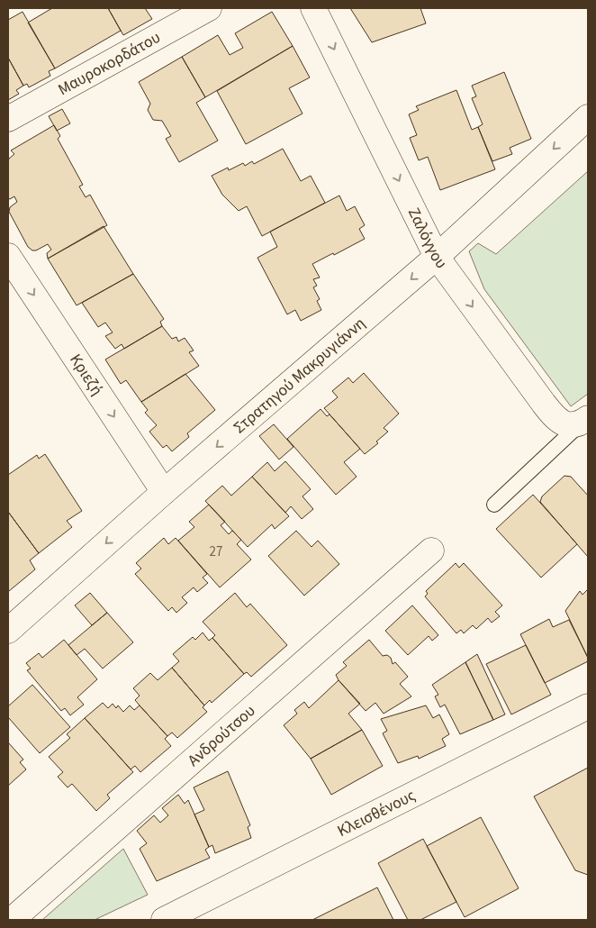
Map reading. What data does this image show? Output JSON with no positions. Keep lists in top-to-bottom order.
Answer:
{
  "streets": {
    "street": [
      "Μαυροκορδάτου",
      "Ζαλόγγου",
      "Κριεζή",
      "Στρατηγού Μακρυγιάννη",
      "Ανδρούτσου",
      "Κλεισθένους"
    ]
  },
  "crossings": [
    ["Ζαλόγγου", "Στρατηγού Μακρυγιάννη"],
    ["Κριεζή", "Στρατηγού Μακρυγιάννη"]
  ],
  "one_way": ["Ζαλόγγου", "Κριεζή", "Στρατηγού Μακρυγιάννη"],
  "house_numbers": ["27"]
}
